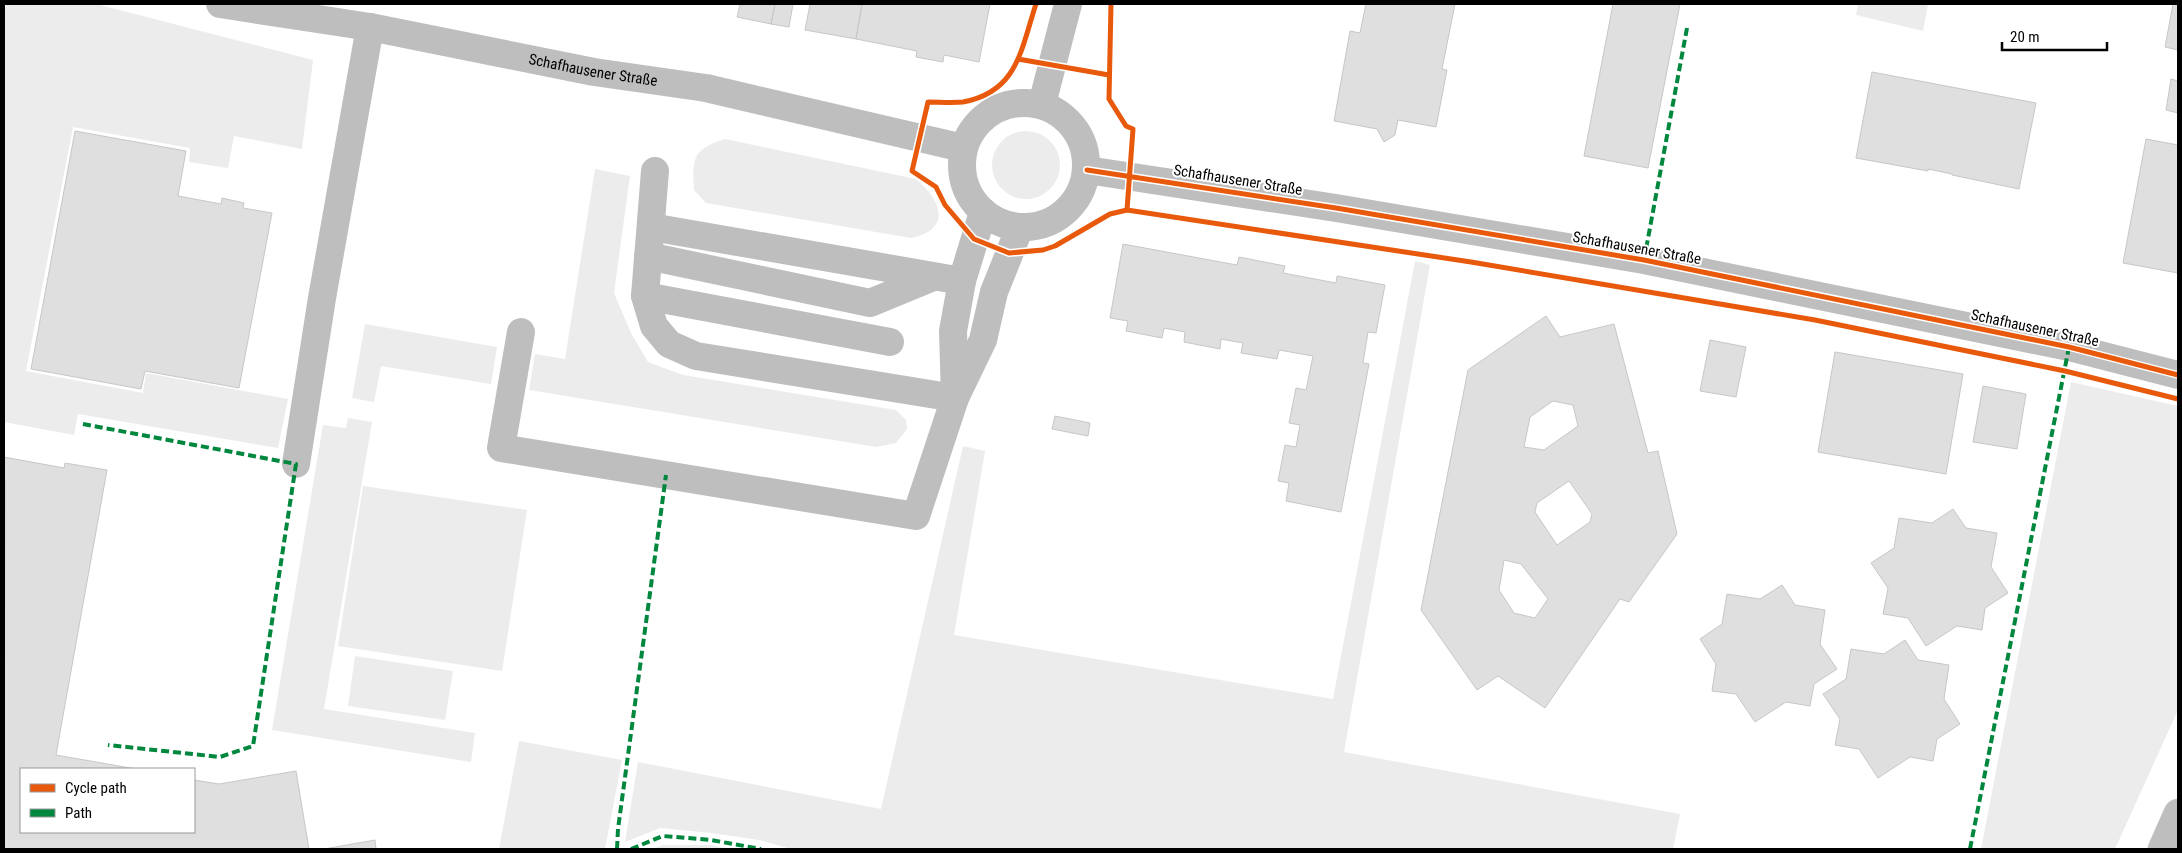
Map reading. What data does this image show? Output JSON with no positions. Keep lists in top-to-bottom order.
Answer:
{
  "streets": {
    "street": ["Schafhausener Straße"]
  },
  "legend": ["Cycle path", "Path"],
  "scale_bar": "20 m"
}
